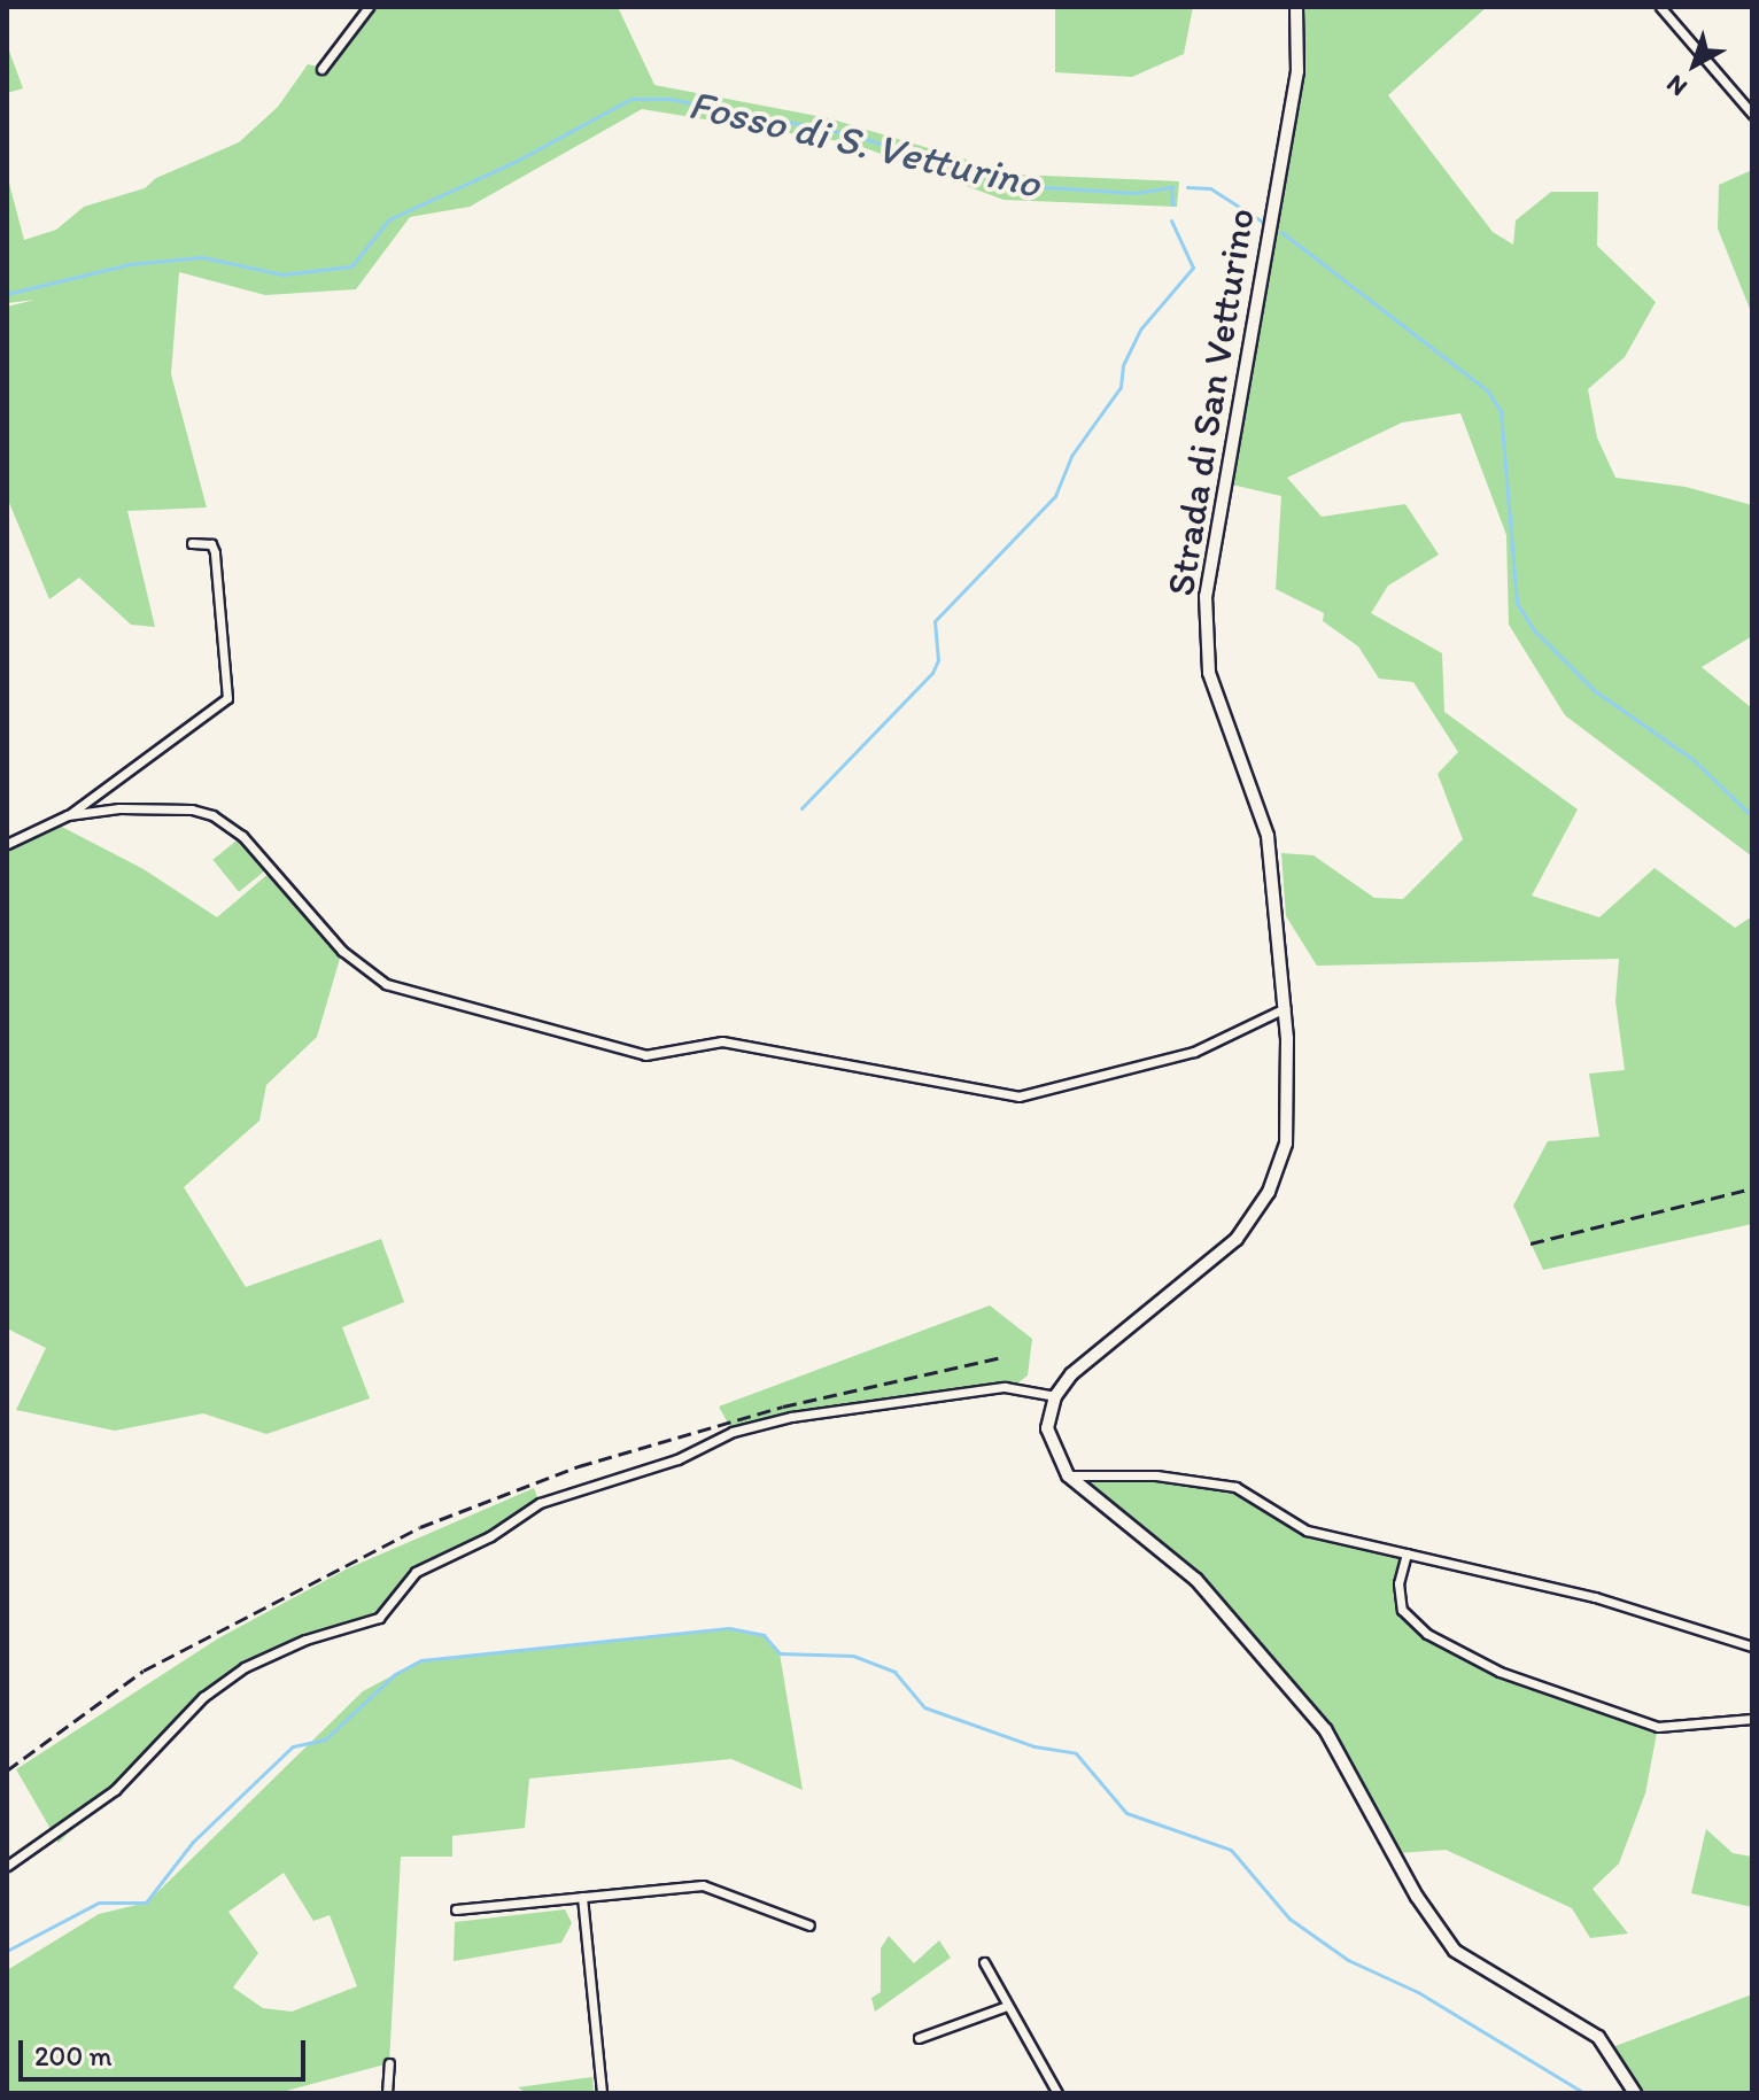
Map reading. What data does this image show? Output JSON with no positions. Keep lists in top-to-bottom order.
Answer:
{
  "streets": {
    "street": ["Strada di San Vetturino"]
  },
  "water": ["Fosso di S. Vetturino"],
  "scale_bar": "200 m",
  "north": "bottom left"
}
